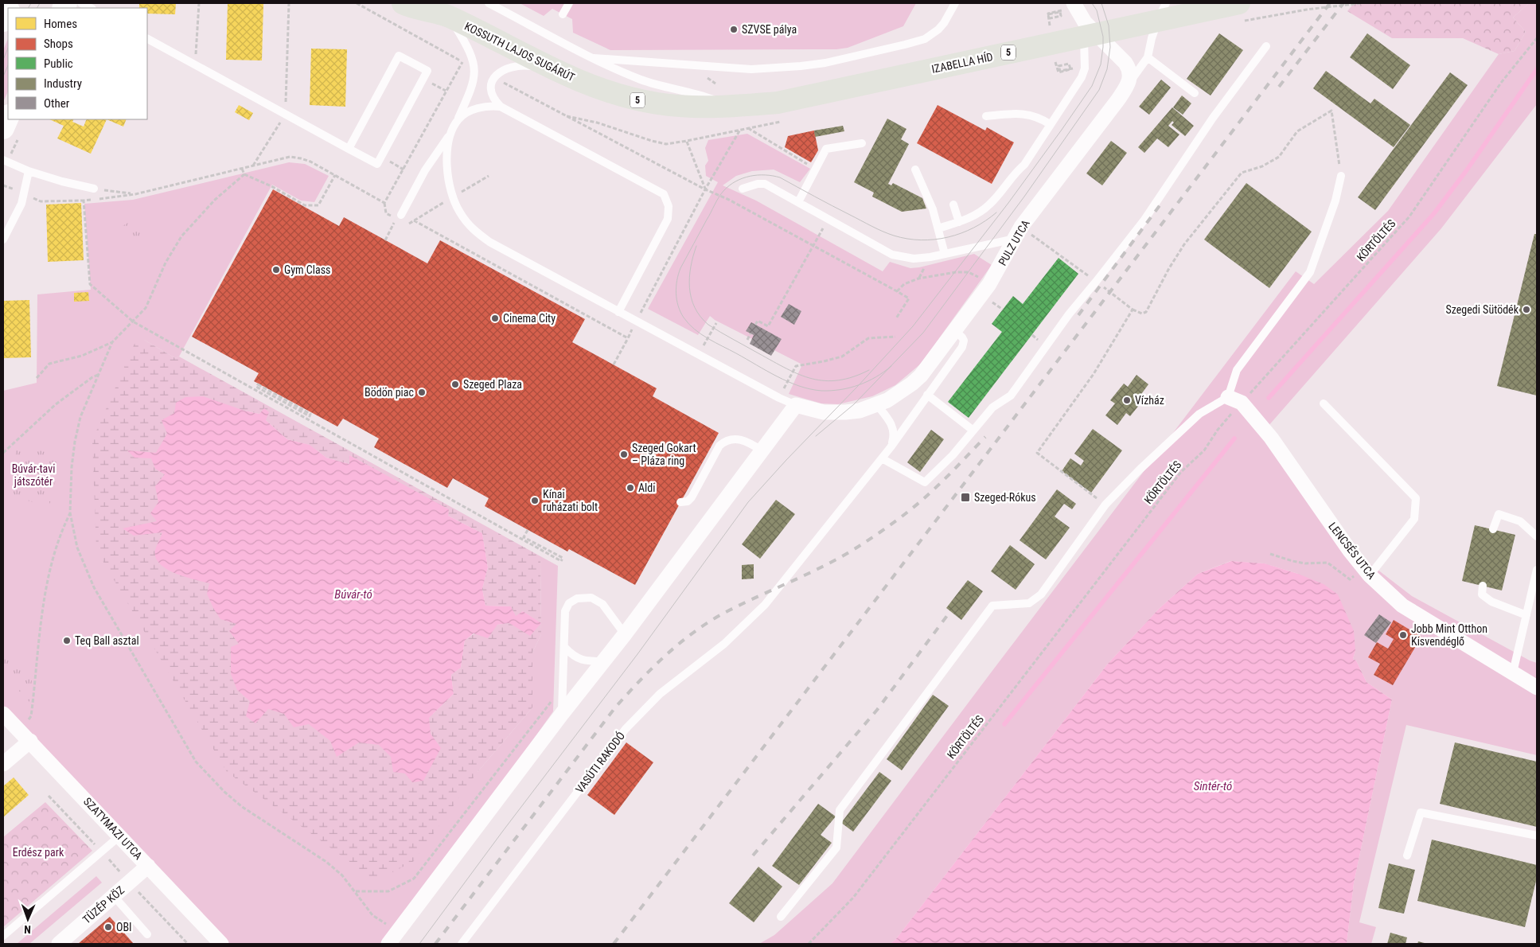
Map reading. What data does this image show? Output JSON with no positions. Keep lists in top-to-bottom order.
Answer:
{
  "streets": {
    "main road": ["KOSSUTH LAJOS SUGÁRÚT", "5", "IZABELLA HÍD"],
    "street": [
      "PULZ UTCA",
      "LENCSÉS UTCA",
      "SZATYMAZI UTCA",
      "TÜZÉP KÖZ"
    ],
    "lane": ["VASÚTI RAKODÓ"],
    "path": ["KÖRTÖLTÉS"]
  },
  "crossings": [
    ["KOSSUTH LAJOS SUGÁRÚT", "IZABELLA HÍD"],
    ["KÖRTÖLTÉS", "LENCSÉS UTCA"],
    ["PULZ UTCA", "VASÚTI RAKODÓ"],
    ["SZATYMAZI UTCA", "TÜZÉP KÖZ"]
  ],
  "water": ["Búvár-tó", "Sintér-tó"],
  "parks": ["Búvár-tavi játszótér", "Erdész park"],
  "places": {
    "other": [
      "SZVSE pálya",
      "Gym Class",
      "Szegedi Sütödék",
      "Cinema City",
      "Szeged Plaza",
      "Bödön piac",
      "Vízház",
      "Szeged Gokart – Pláza ring",
      "Aldi",
      "Kínai ruházati bolt",
      "Jobb Mint Otthon Kisvendéglő",
      "Teq Ball asztal",
      "OBI"
    ],
    "transit": ["Szeged-Rókus"]
  },
  "legend": [
    "Homes",
    "Shops",
    "Public",
    "Industry",
    "Other"
  ],
  "north": "bottom"
}
